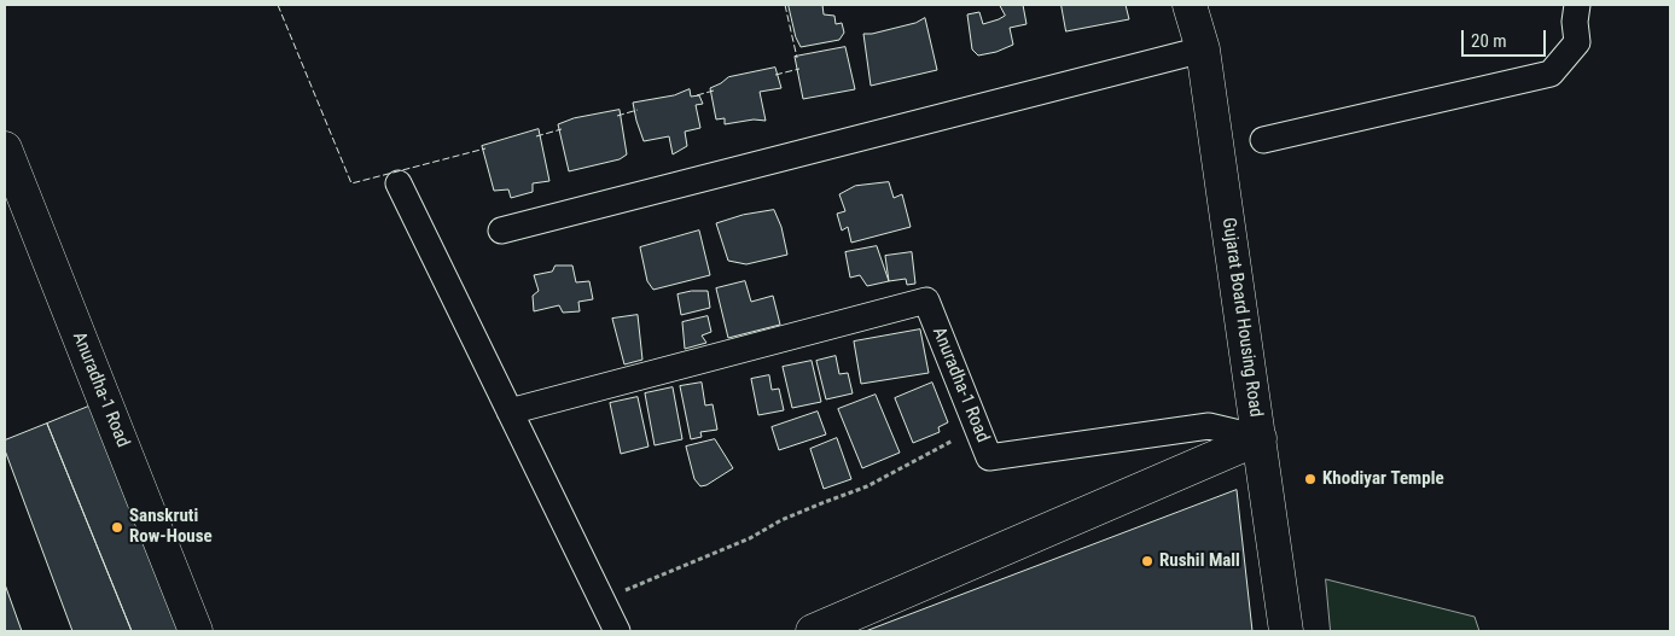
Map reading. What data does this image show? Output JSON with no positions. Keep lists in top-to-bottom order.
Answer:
{
  "streets": {
    "street": ["Gujarat Board Housing Road", "Anuradha-1 Road"]
  },
  "crossings": [
    ["Gujarat Board Housing Road", "Anuradha-1 Road"]
  ],
  "places": ["Khodiyar Temple", "Sanskruti Row-House", "Rushil Mall"],
  "scale_bar": "20 m"
}
